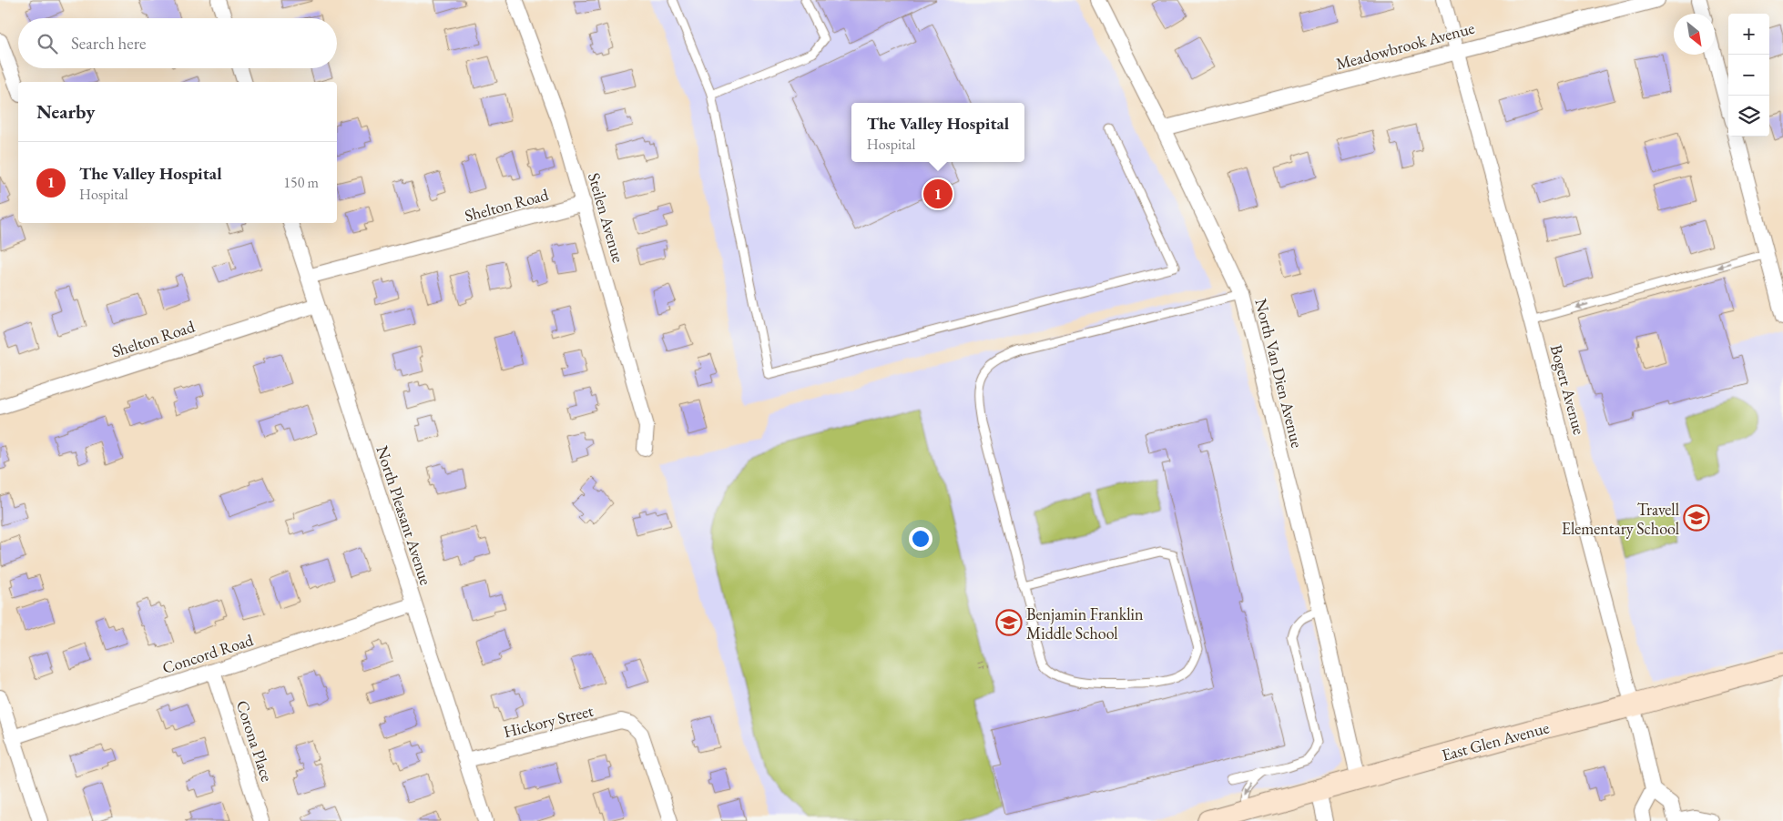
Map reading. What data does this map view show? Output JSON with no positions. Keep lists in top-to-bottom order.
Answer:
{
  "streets": {
    "street": [
      "Meadowbrook Avenue",
      "Shelton Road",
      "Steilen Avenue",
      "North Van Dien Avenue",
      "Bogert Avenue",
      "North Pleasant Avenue",
      "Concord Road",
      "Hickory Street",
      "Corona Place",
      "East Glen Avenue"
    ]
  },
  "crossings": [
    ["Meadowbrook Avenue", "North Van Dien Avenue"],
    ["Meadowbrook Avenue", "Bogert Avenue"],
    ["Shelton Road", "Steilen Avenue"],
    ["Shelton Road", "North Pleasant Avenue"],
    ["North Van Dien Avenue", "East Glen Avenue"],
    ["Bogert Avenue", "East Glen Avenue"],
    ["North Pleasant Avenue", "Concord Road"],
    ["North Pleasant Avenue", "Hickory Street"],
    ["Concord Road", "Corona Place"]
  ],
  "places": {
    "school or university": ["Travell Elementary School", "Benjamin Franklin Middle School"]
  },
  "north": "bottom right",
  "page": {
    "map_buttons": ["+", "−"],
    "search": "Search here",
    "heading": "Nearby",
    "popup": ["The Valley Hospital", "Hospital"],
    "list": [
      {
        "mark": "1",
        "name": "The Valley Hospital",
        "note": "Hospital",
        "value": "150 m"
      }
    ],
    "pins": "1"
  }
}
